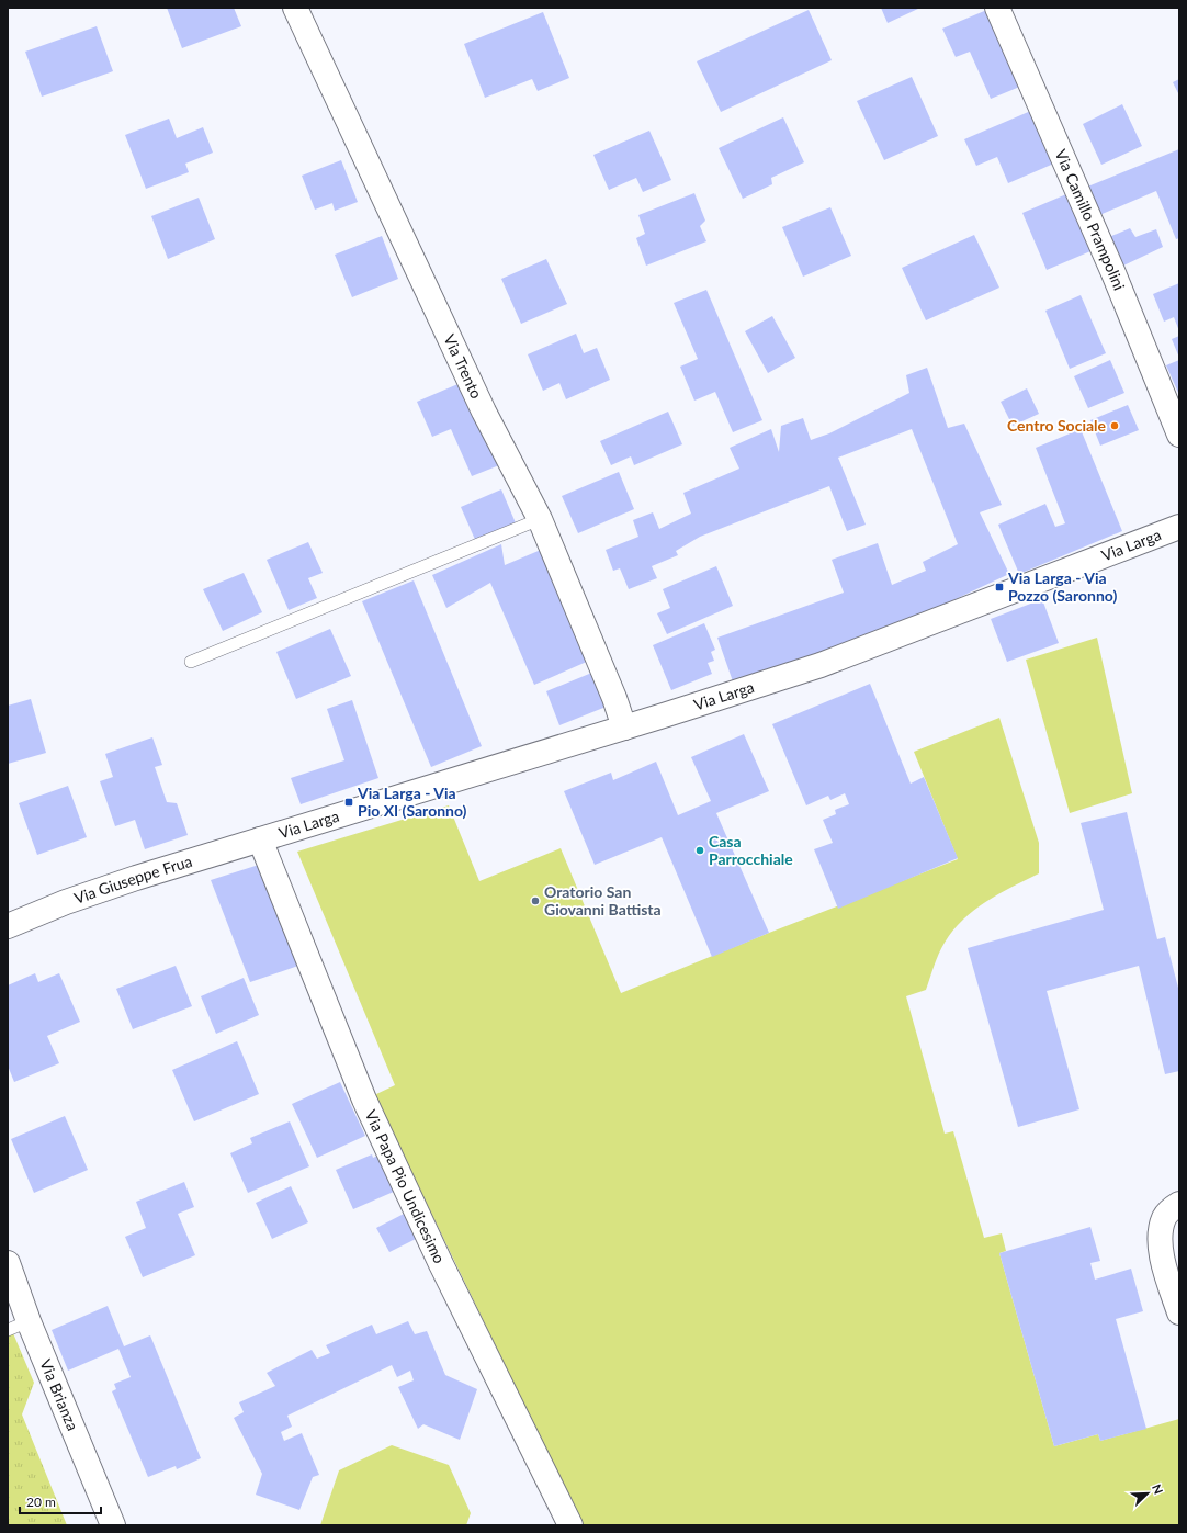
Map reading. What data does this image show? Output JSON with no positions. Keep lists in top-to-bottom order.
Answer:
{
  "streets": {
    "street": [
      "Via Camillo Prampolini",
      "Via Trento",
      "Via Larga",
      "Via Giuseppe Frua",
      "Via Papa Pio Undicesimo",
      "Via Brianza"
    ]
  },
  "crossings": [
    ["Via Trento", "Via Larga"],
    ["Via Larga", "Via Giuseppe Frua"],
    ["Via Larga", "Via Papa Pio Undicesimo"],
    ["Via Giuseppe Frua", "Via Papa Pio Undicesimo"]
  ],
  "places": {
    "other": ["Centro Sociale", "Casa Parrocchiale", "Oratorio San Giovanni Battista"],
    "transit": ["Via Larga - Via Pozzo (Saronno)", "Via Larga - Via Pio XI (Saronno)"]
  },
  "scale_bar": "20 m",
  "north": "top right"
}
